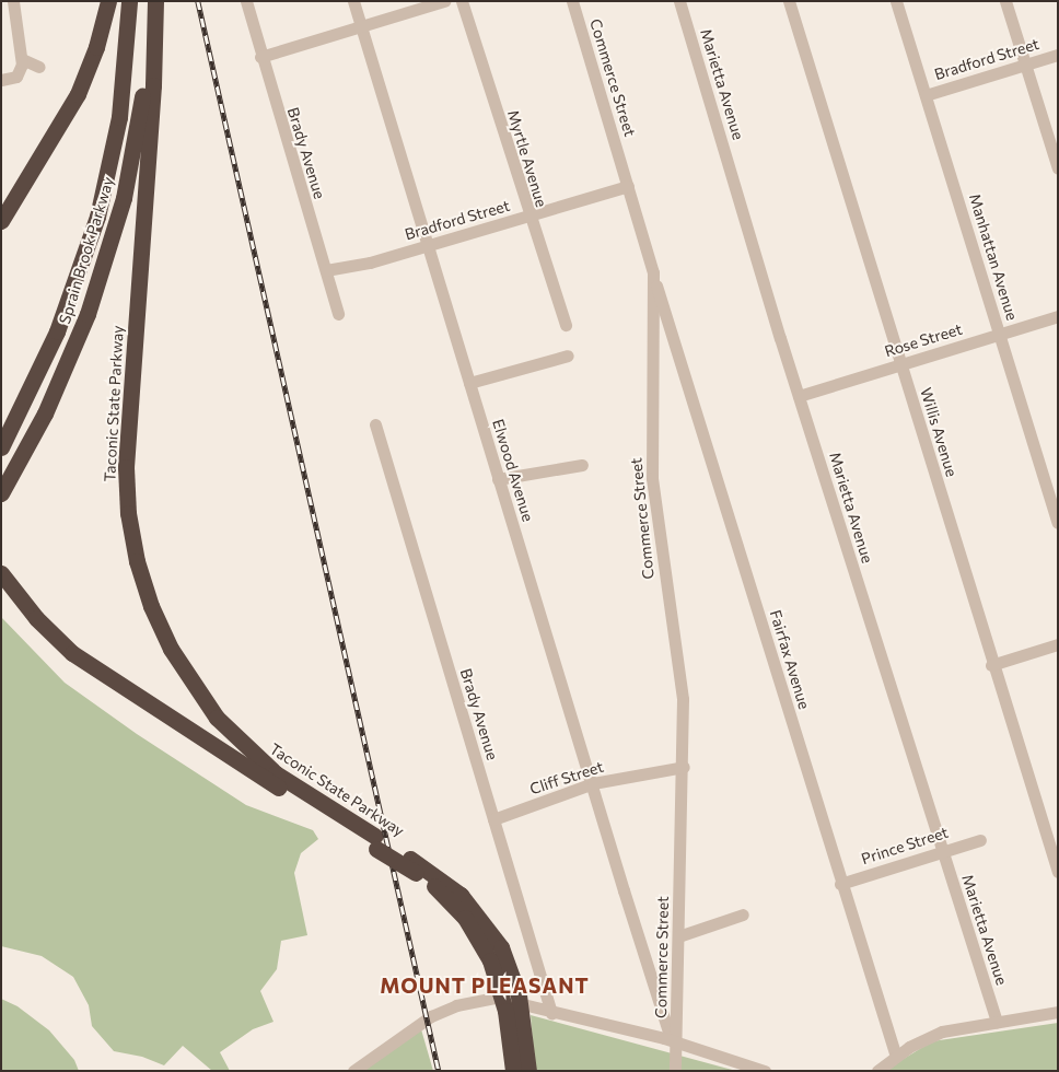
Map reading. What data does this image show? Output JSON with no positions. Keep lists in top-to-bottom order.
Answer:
{
  "streets": {
    "highway": ["Sprain Brook Parkway", "Taconic State Parkway"],
    "street": [
      "Bradford Street",
      "Commerce Street",
      "Marietta Avenue",
      "Brady Avenue",
      "Myrtle Avenue",
      "Manhattan Avenue",
      "Rose Street",
      "Willis Avenue",
      "Elwood Avenue",
      "Fairfax Avenue",
      "Cliff Street",
      "Prince Street"
    ]
  },
  "crossings": [
    ["Bradford Street", "Commerce Street"],
    ["Bradford Street", "Brady Avenue"],
    ["Bradford Street", "Myrtle Avenue"],
    ["Bradford Street", "Manhattan Avenue"],
    ["Bradford Street", "Elwood Avenue"],
    ["Commerce Street", "Elwood Avenue"],
    ["Commerce Street", "Fairfax Avenue"],
    ["Commerce Street", "Cliff Street"],
    ["Marietta Avenue", "Rose Street"],
    ["Marietta Avenue", "Prince Street"],
    ["Brady Avenue", "Cliff Street"],
    ["Manhattan Avenue", "Rose Street"],
    ["Rose Street", "Willis Avenue"],
    ["Elwood Avenue", "Cliff Street"],
    ["Fairfax Avenue", "Prince Street"]
  ],
  "districts": ["MOUNT PLEASANT"]
}
